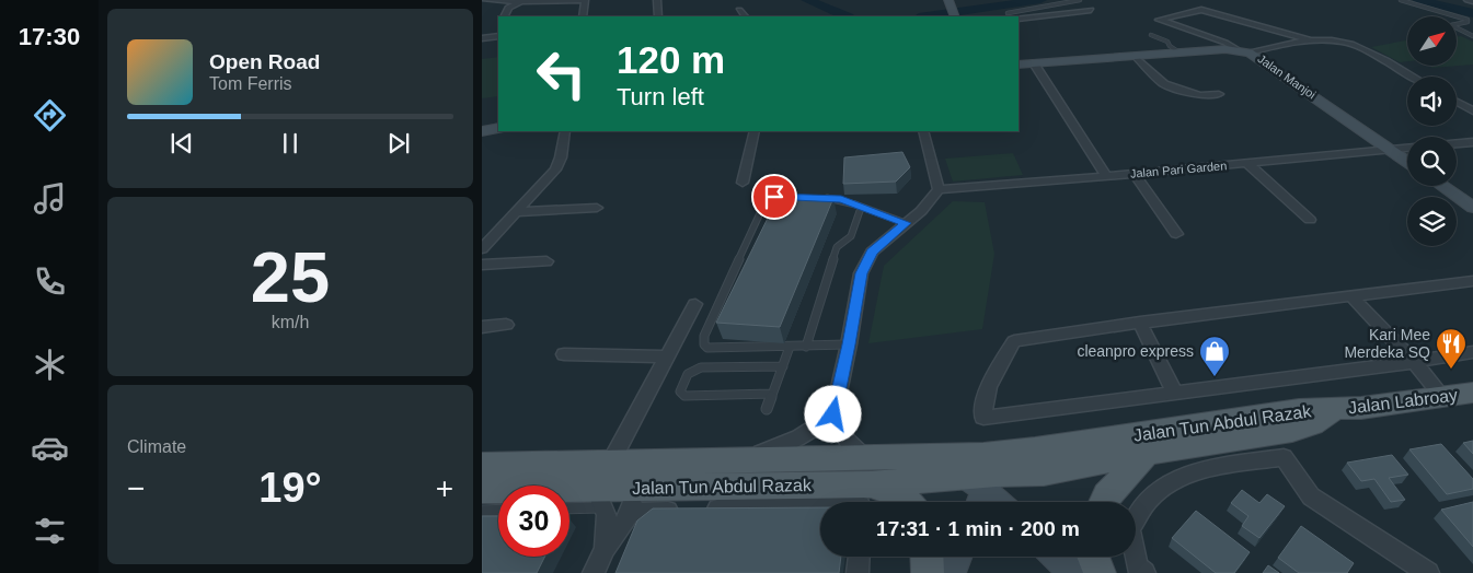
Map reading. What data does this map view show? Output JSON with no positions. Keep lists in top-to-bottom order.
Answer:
{
  "streets": {
    "main road": ["Jalan Labroay", "Jalan Tun Abdul Razak"],
    "street": ["Jalan Manjoi", "Jalan Pari Garden"]
  },
  "crossings": [
    ["Jalan Manjoi", "Jalan Pari Garden"],
    ["Jalan Labroay", "Jalan Tun Abdul Razak"]
  ],
  "places": {
    "restaurant": ["Kari Mee Merdeka SQ"],
    "shop": ["cleanpro express"]
  },
  "north": "top right",
  "page": {
    "tabs": "17:30",
    "turn": ["120 m", "Turn left"],
    "song": ["Open Road", "Tom Ferris"],
    "tile": [
      ["25", "km/h"],
      "Climate"
    ],
    "heat": ["−", "19°", "+"],
    "limit": "30",
    "trip": "17:31 · 1 min · 200 m"
  }
}
